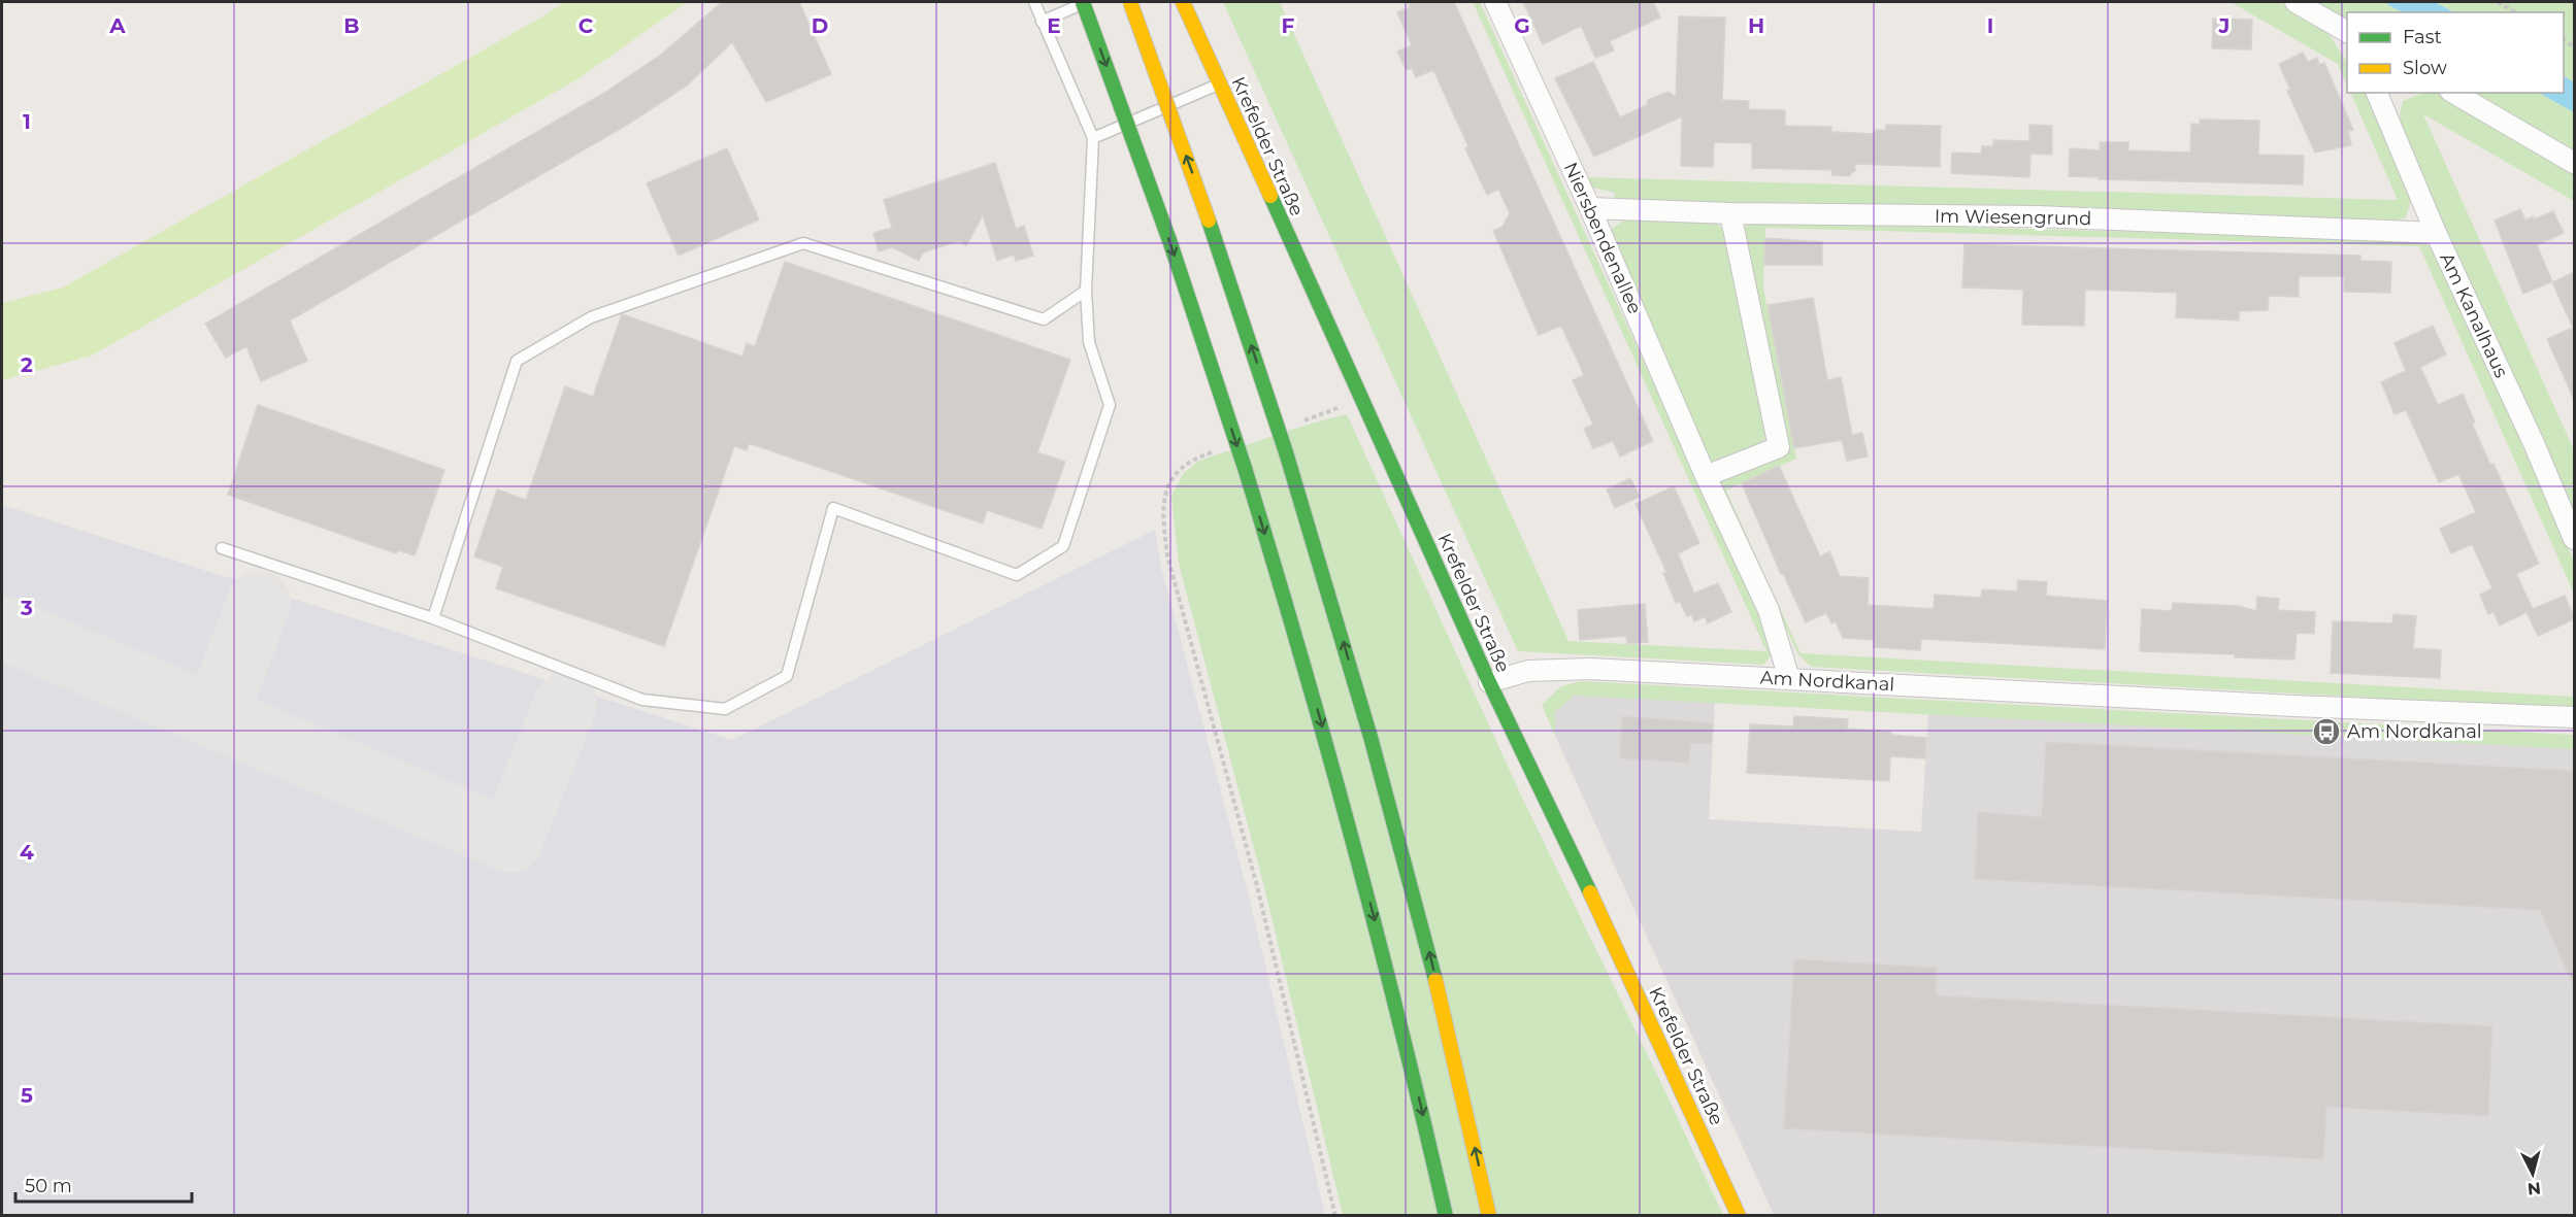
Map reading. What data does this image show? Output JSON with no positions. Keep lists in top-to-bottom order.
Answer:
{
  "streets": {
    "main road": ["Krefelder Straße"],
    "street": [
      "Im Wiesengrund",
      "Niersbendenallee",
      "Am Kanalhaus",
      "Am Nordkanal"
    ]
  },
  "crossings": [
    ["Krefelder Straße", "Am Nordkanal"],
    ["Im Wiesengrund", "Niersbendenallee"],
    ["Im Wiesengrund", "Am Kanalhaus"],
    ["Niersbendenallee", "Am Nordkanal"]
  ],
  "places": {
    "bus stop": ["Am Nordkanal"]
  },
  "legend": ["Fast", "Slow"],
  "scale_bar": "50 m",
  "north": "bottom",
  "grid": {
    "columns": [
      "A",
      "B",
      "C",
      "D",
      "E",
      "F",
      "G",
      "H",
      "I",
      "J"
    ],
    "rows": [
      "1",
      "2",
      "3",
      "4",
      "5"
    ]
  }
}
